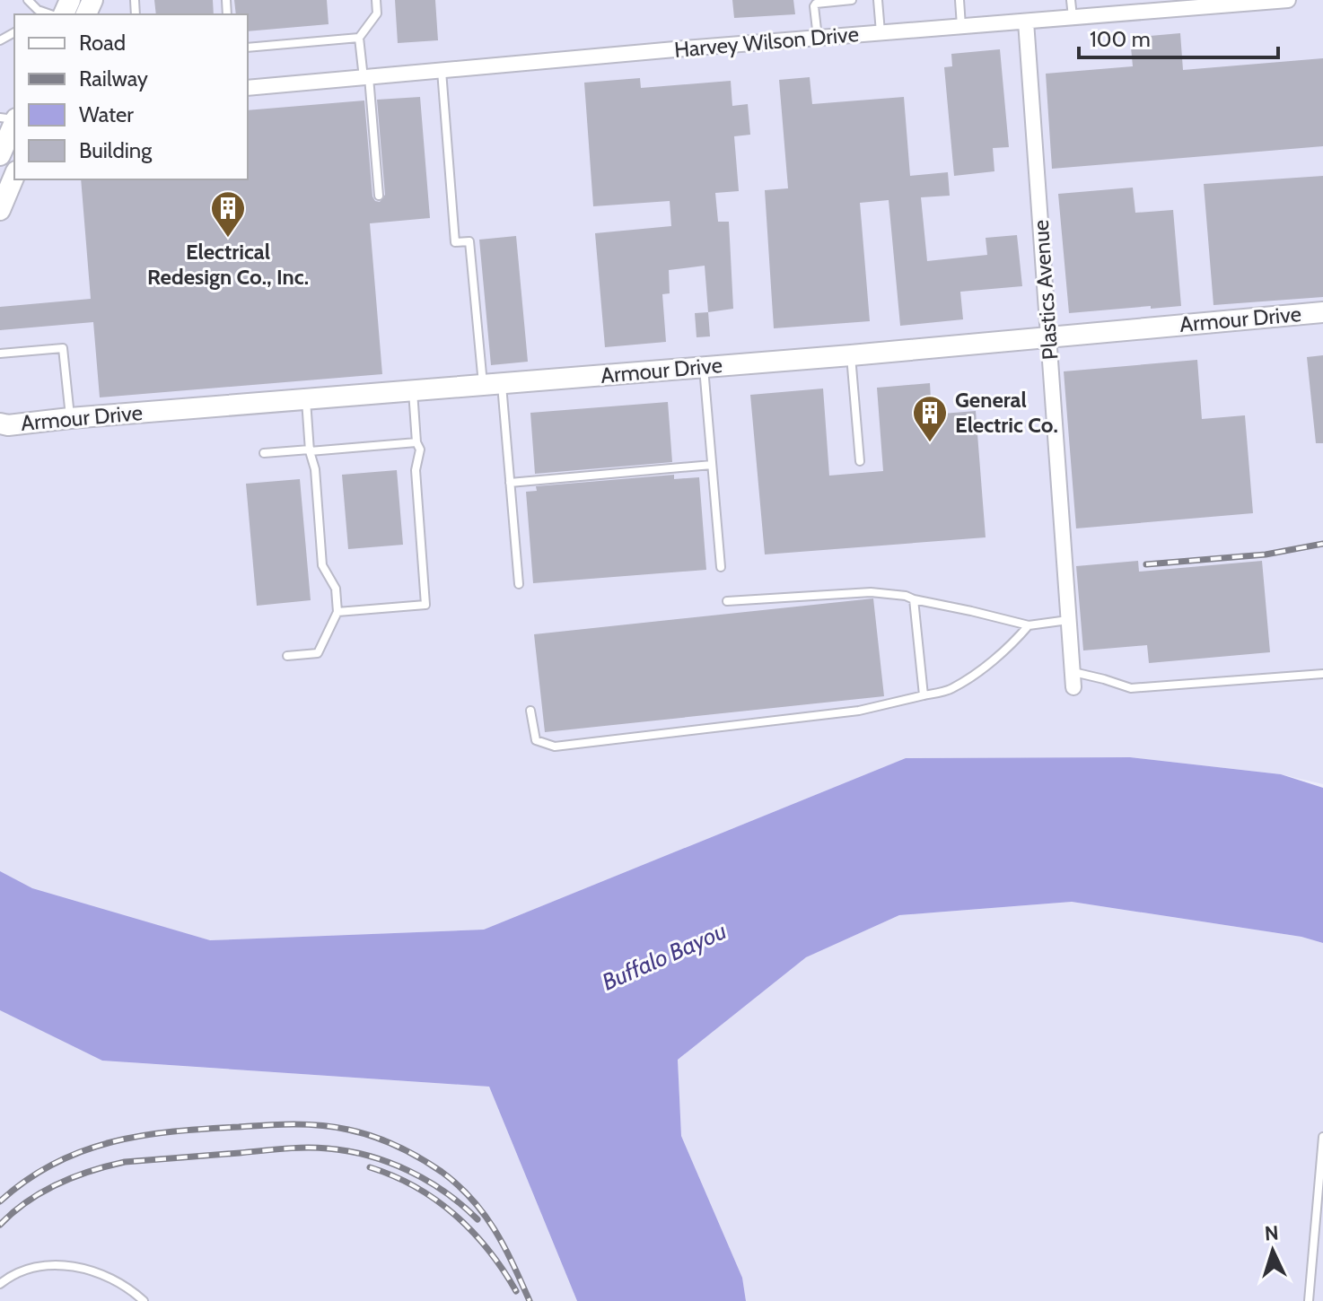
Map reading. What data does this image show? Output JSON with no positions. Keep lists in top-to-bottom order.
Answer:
{
  "streets": {
    "street": ["Harvey Wilson Drive", "Plastics Avenue", "Armour Drive"]
  },
  "crossings": [
    ["Harvey Wilson Drive", "Plastics Avenue"],
    ["Plastics Avenue", "Armour Drive"]
  ],
  "water": ["Buffalo Bayou"],
  "places": {
    "building": ["Electrical Redesign Co., Inc.", "General Electric Co."]
  },
  "legend": [
    "Road",
    "Railway",
    "Water",
    "Building"
  ],
  "scale_bar": "100 m",
  "north": "top"
}
